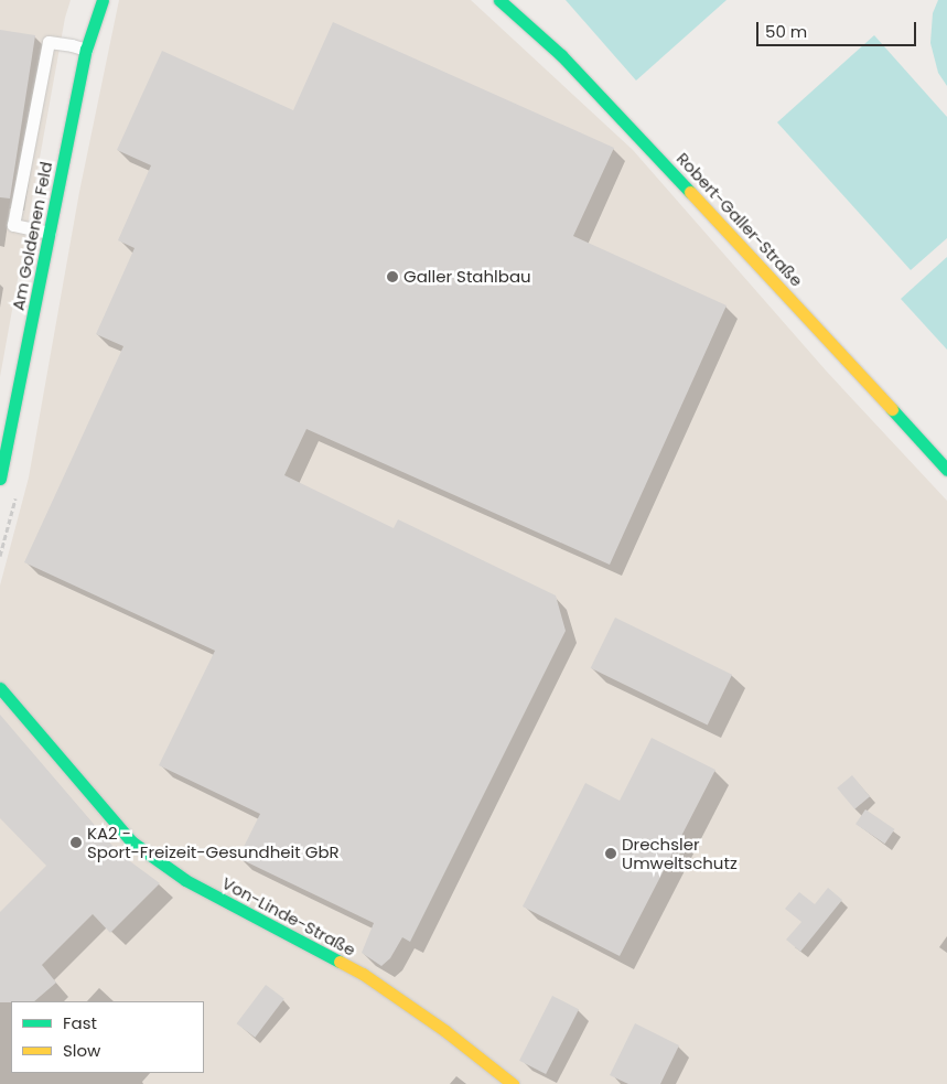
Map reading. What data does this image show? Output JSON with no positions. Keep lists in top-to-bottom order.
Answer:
{
  "streets": {
    "street": ["Robert-Galler-Straße", "Am Goldenen Feld", "Von-Linde-Straße"]
  },
  "places": ["Galler Stahlbau", "KA2 - Sport-Freizeit-Gesundheit GbR", "Drechsler Umweltschutz"],
  "legend": ["Fast", "Slow"],
  "scale_bar": "50 m"
}
